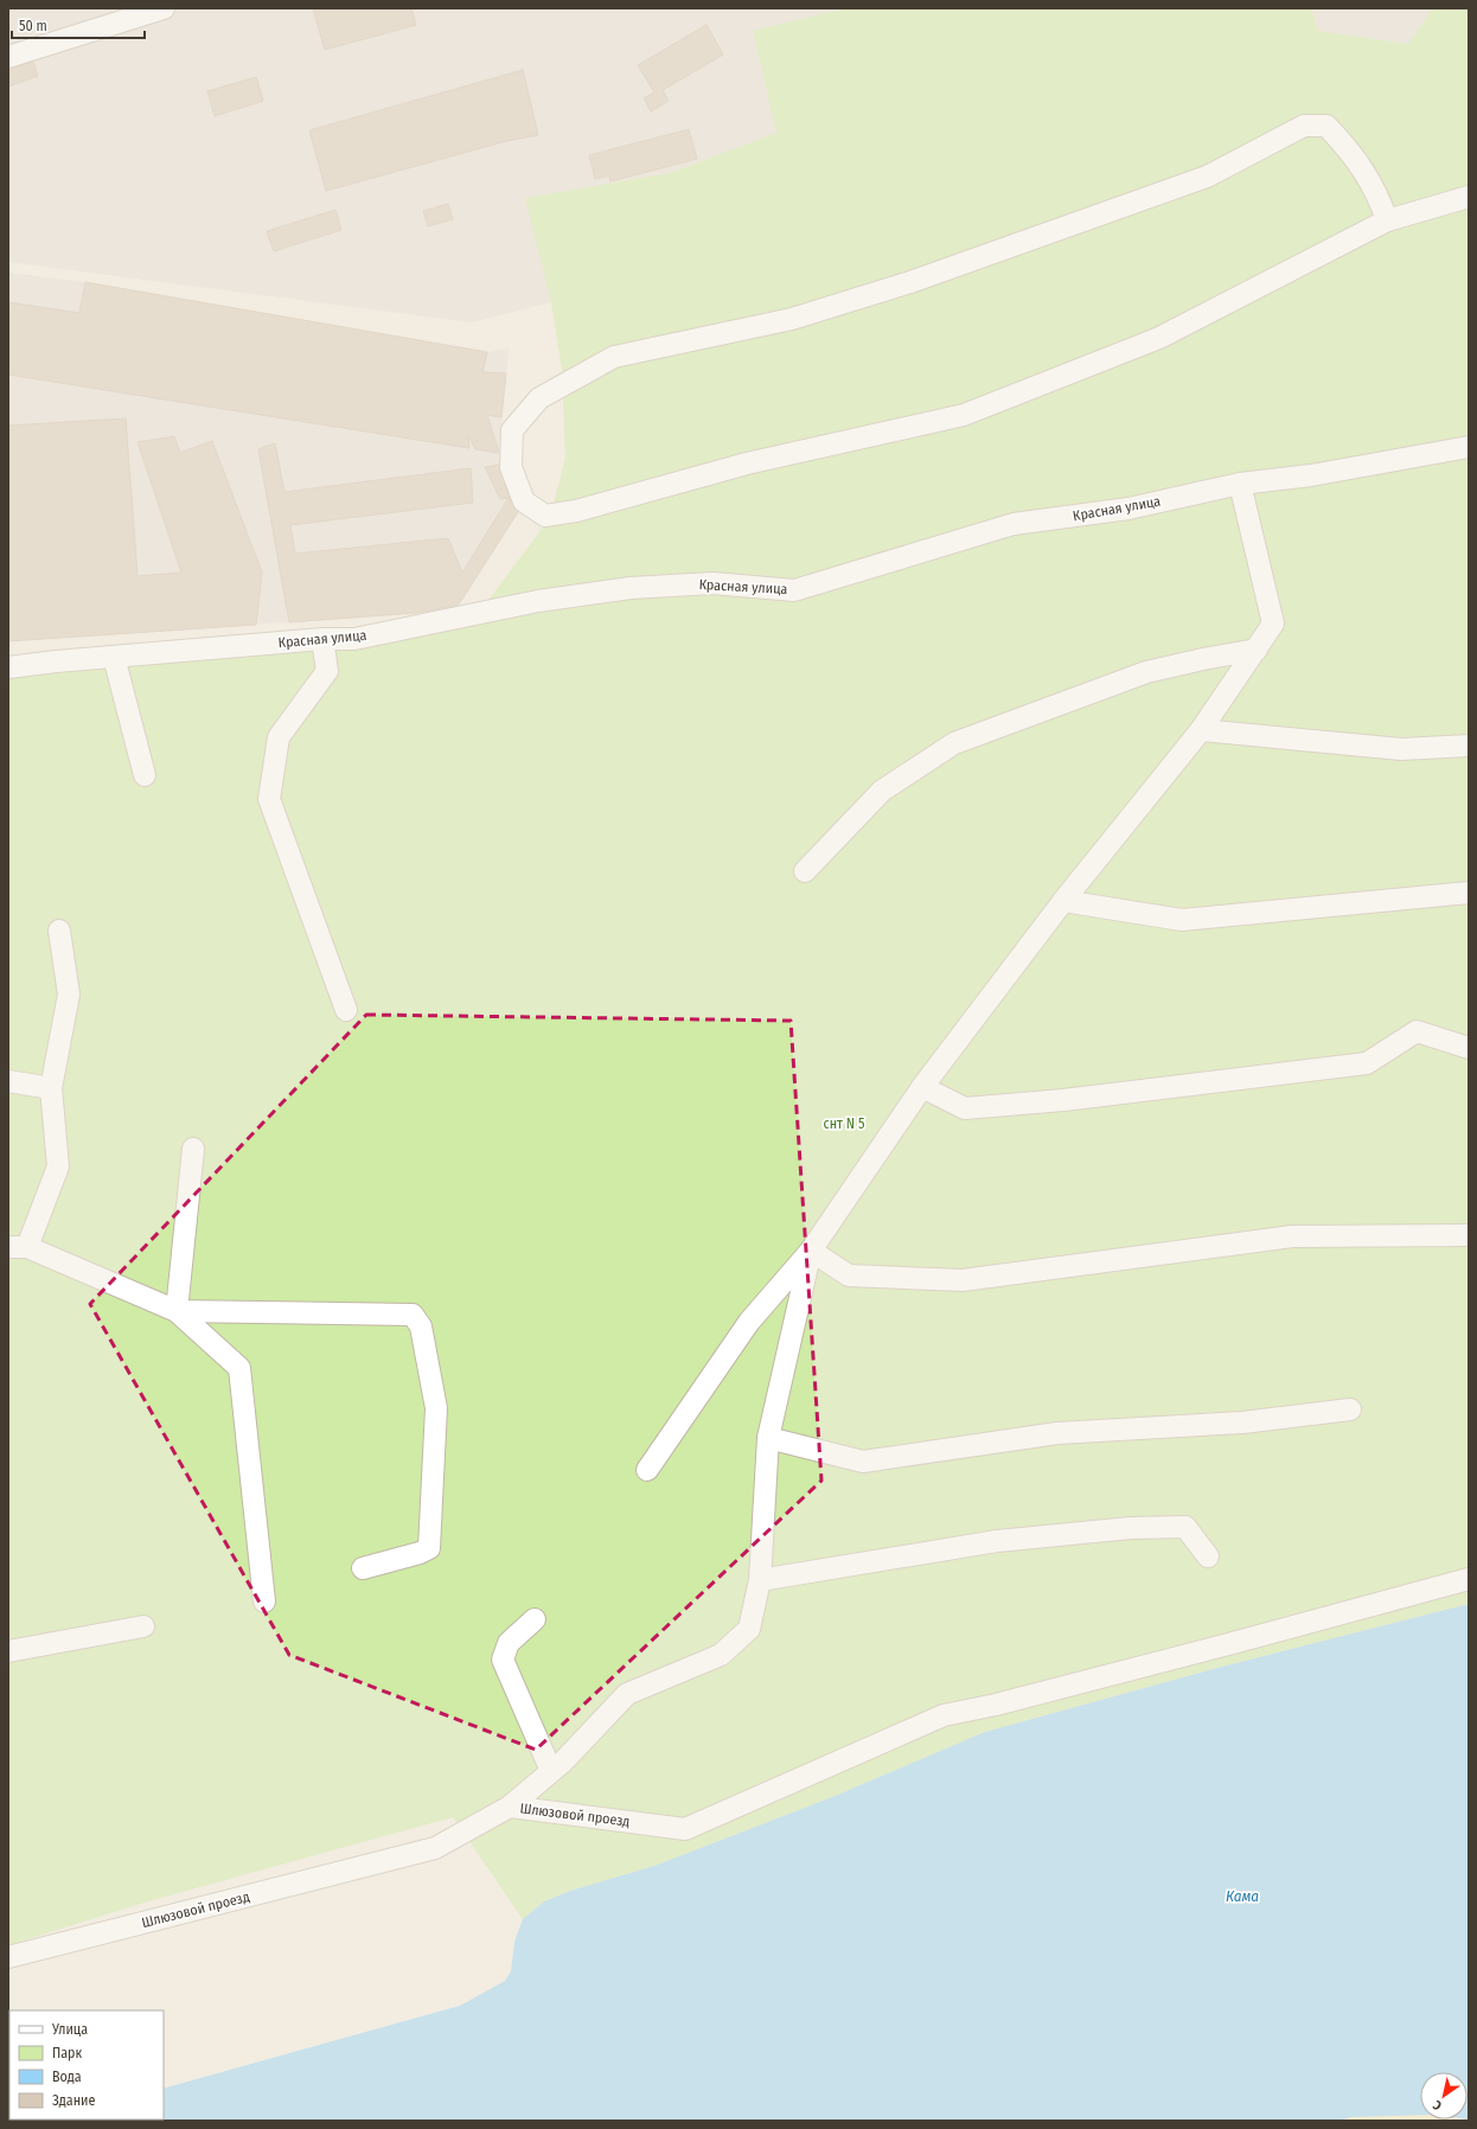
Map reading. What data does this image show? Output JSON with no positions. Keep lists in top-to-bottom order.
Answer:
{
  "streets": {
    "street": ["Красная улица", "Шлюзовой проезд"]
  },
  "water": ["Кама"],
  "parks": ["снт N 5"],
  "legend": [
    "Улица",
    "Парк",
    "Вода",
    "Здание"
  ],
  "scale_bar": "50 m",
  "north": "bottom left"
}
